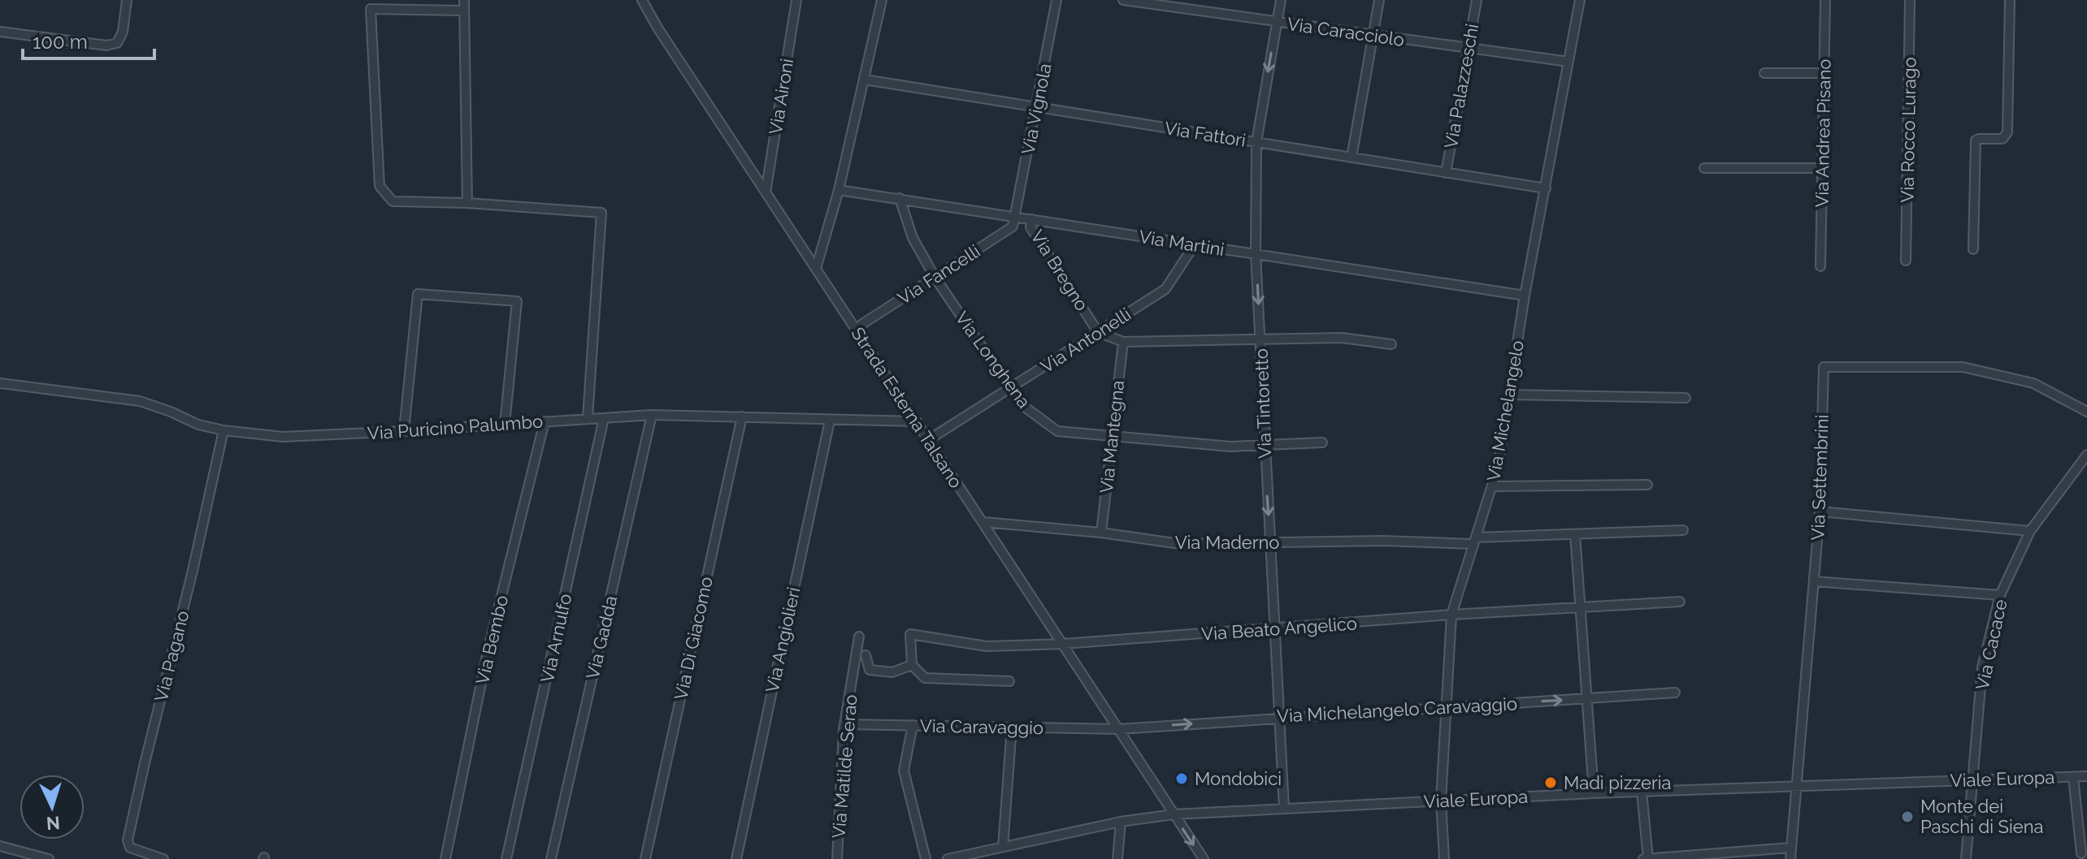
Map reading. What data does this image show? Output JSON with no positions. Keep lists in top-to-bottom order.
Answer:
{
  "streets": {
    "street": [
      "Via Caracciolo",
      "Via Palazzeschi",
      "Via Aironi",
      "Via Vignola",
      "Via Rocco Lurago",
      "Via Andrea Pisano",
      "Via Fattori",
      "Via Martini",
      "Via Bregno",
      "Via Fancelli",
      "Via Antonelli",
      "Via Longhena",
      "Via Tintoretto",
      "Strada Esterna Talsano",
      "Via Michelangelo",
      "Via Puricino Palumbo",
      "Via Mantegna",
      "Via Settembrini",
      "Via Maderno",
      "Via Beato Angelico",
      "Via Gadda",
      "Via Arnulfo",
      "Via Di Giacomo",
      "Via Bembo",
      "Via Angiolieri",
      "Via Cacace",
      "Via Pagano",
      "Via Michelangelo Caravaggio",
      "Via Caravaggio",
      "Via Matilde Serao",
      "Viale Europa"
    ]
  },
  "crossings": [
    ["Via Caracciolo", "Via Palazzeschi"],
    ["Via Caracciolo", "Via Tintoretto"],
    ["Via Caracciolo", "Via Michelangelo"],
    ["Via Palazzeschi", "Via Fattori"],
    ["Via Aironi", "Strada Esterna Talsano"],
    ["Via Vignola", "Via Fattori"],
    ["Via Vignola", "Via Martini"],
    ["Via Vignola", "Via Fancelli"],
    ["Via Fattori", "Via Tintoretto"],
    ["Via Fattori", "Via Michelangelo"],
    ["Via Martini", "Via Bregno"],
    ["Via Martini", "Via Fancelli"],
    ["Via Martini", "Via Antonelli"],
    ["Via Martini", "Via Longhena"],
    ["Via Martini", "Via Tintoretto"],
    ["Via Martini", "Via Michelangelo"],
    ["Via Bregno", "Via Antonelli"],
    ["Via Fancelli", "Via Longhena"],
    ["Via Fancelli", "Strada Esterna Talsano"],
    ["Via Antonelli", "Via Longhena"],
    ["Via Antonelli", "Strada Esterna Talsano"],
    ["Via Longhena", "Via Tintoretto"],
    ["Via Longhena", "Via Mantegna"],
    ["Via Tintoretto", "Via Maderno"],
    ["Via Tintoretto", "Via Beato Angelico"],
    ["Via Tintoretto", "Via Michelangelo Caravaggio"],
    ["Via Tintoretto", "Viale Europa"],
    ["Strada Esterna Talsano", "Via Puricino Palumbo"],
    ["Strada Esterna Talsano", "Via Maderno"],
    ["Strada Esterna Talsano", "Via Beato Angelico"],
    ["Strada Esterna Talsano", "Via Michelangelo Caravaggio"],
    ["Strada Esterna Talsano", "Via Caravaggio"],
    ["Strada Esterna Talsano", "Viale Europa"],
    ["Via Michelangelo", "Via Maderno"],
    ["Via Michelangelo", "Via Beato Angelico"],
    ["Via Michelangelo", "Via Michelangelo Caravaggio"],
    ["Via Michelangelo", "Viale Europa"],
    ["Via Puricino Palumbo", "Via Gadda"],
    ["Via Puricino Palumbo", "Via Arnulfo"],
    ["Via Puricino Palumbo", "Via Di Giacomo"],
    ["Via Puricino Palumbo", "Via Bembo"],
    ["Via Puricino Palumbo", "Via Angiolieri"],
    ["Via Puricino Palumbo", "Via Pagano"],
    ["Via Mantegna", "Via Maderno"],
    ["Via Settembrini", "Viale Europa"],
    ["Via Cacace", "Viale Europa"],
    ["Via Michelangelo Caravaggio", "Via Caravaggio"],
    ["Via Caravaggio", "Via Matilde Serao"]
  ],
  "one_way": ["Via Tintoretto", "Via Michelangelo Caravaggio"],
  "places": ["Mondobici", "Madì pizzeria", "Monte dei Paschi di Siena"],
  "scale_bar": "100 m",
  "north": "bottom"
}
